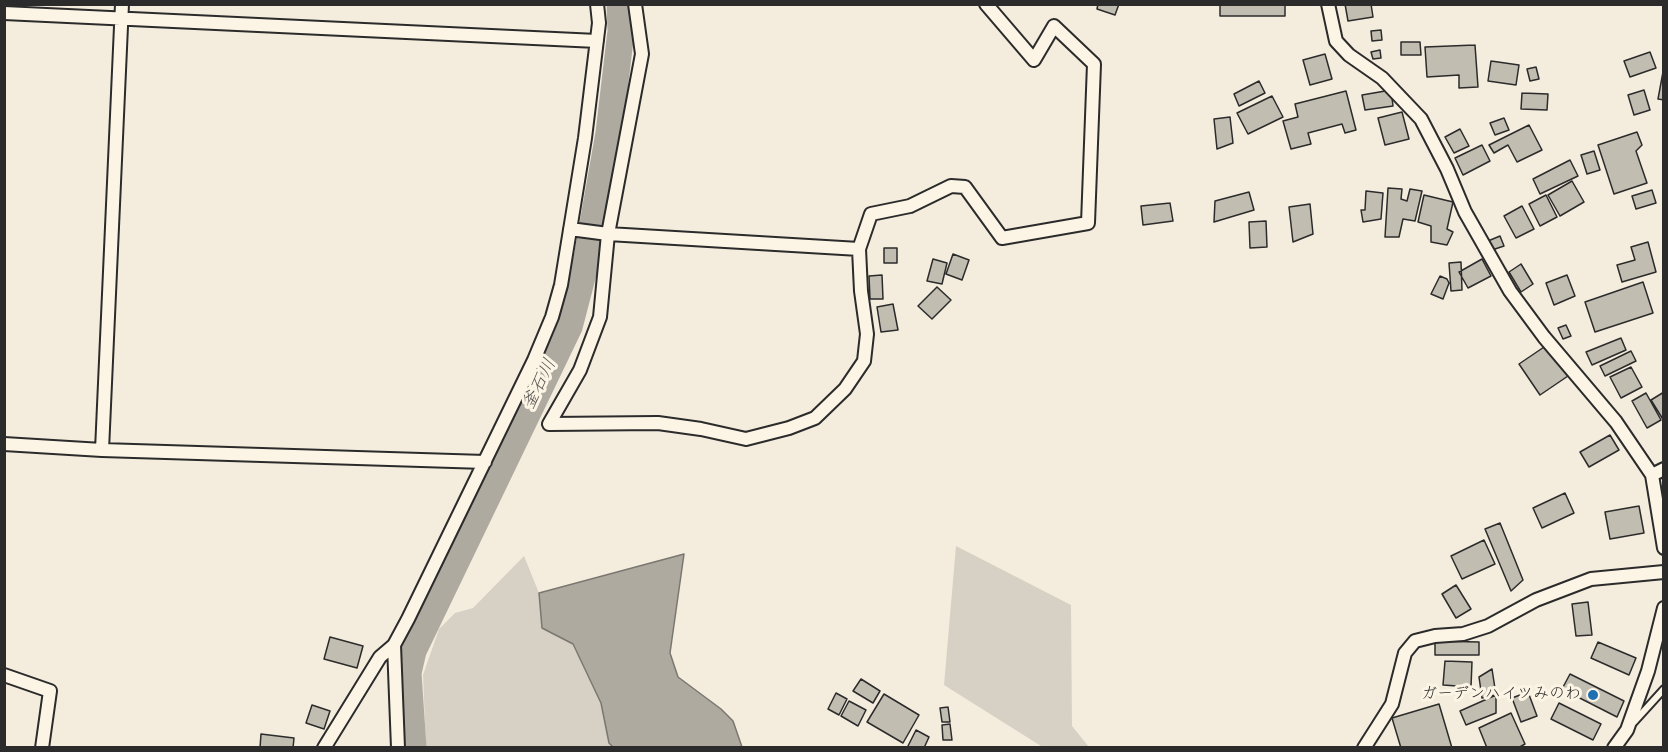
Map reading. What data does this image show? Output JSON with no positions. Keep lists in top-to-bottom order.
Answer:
{
  "water": ["釜石川"],
  "places": ["ガーデンハイツみのわ"]
}
